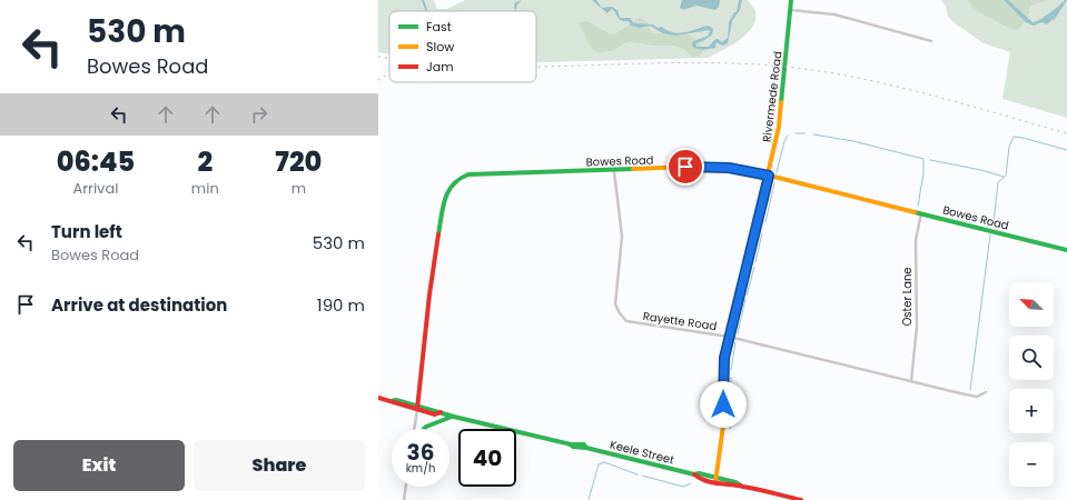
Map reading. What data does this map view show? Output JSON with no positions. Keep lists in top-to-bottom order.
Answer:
{
  "streets": {
    "street": [
      "Rivermede Road",
      "Bowes Road",
      "Oster Lane",
      "Rayette Road",
      "Keele Street"
    ]
  },
  "crossings": [
    ["Rivermede Road", "Bowes Road"],
    ["Rivermede Road", "Rayette Road"],
    ["Rivermede Road", "Keele Street"],
    ["Bowes Road", "Oster Lane"],
    ["Bowes Road", "Rayette Road"],
    ["Bowes Road", "Keele Street"],
    ["Oster Lane", "Rayette Road"]
  ],
  "legend": ["Fast", "Slow", "Jam"],
  "north": "top left",
  "page": {
    "turn": ["530 m", "Bowes Road"],
    "eta": [
      "06:45",
      "Arrival",
      "2",
      "min",
      "720",
      "m"
    ],
    "list": [
      {
        "name": "Turn left",
        "note": "Bowes Road",
        "value": "530 m"
      },
      {
        "name": "Arrive at destination",
        "value": "190 m"
      }
    ],
    "map_buttons": ["+", "−"],
    "speed": "36 km/h",
    "limit": "40",
    "buttons": ["Exit", "Share"]
  }
}
